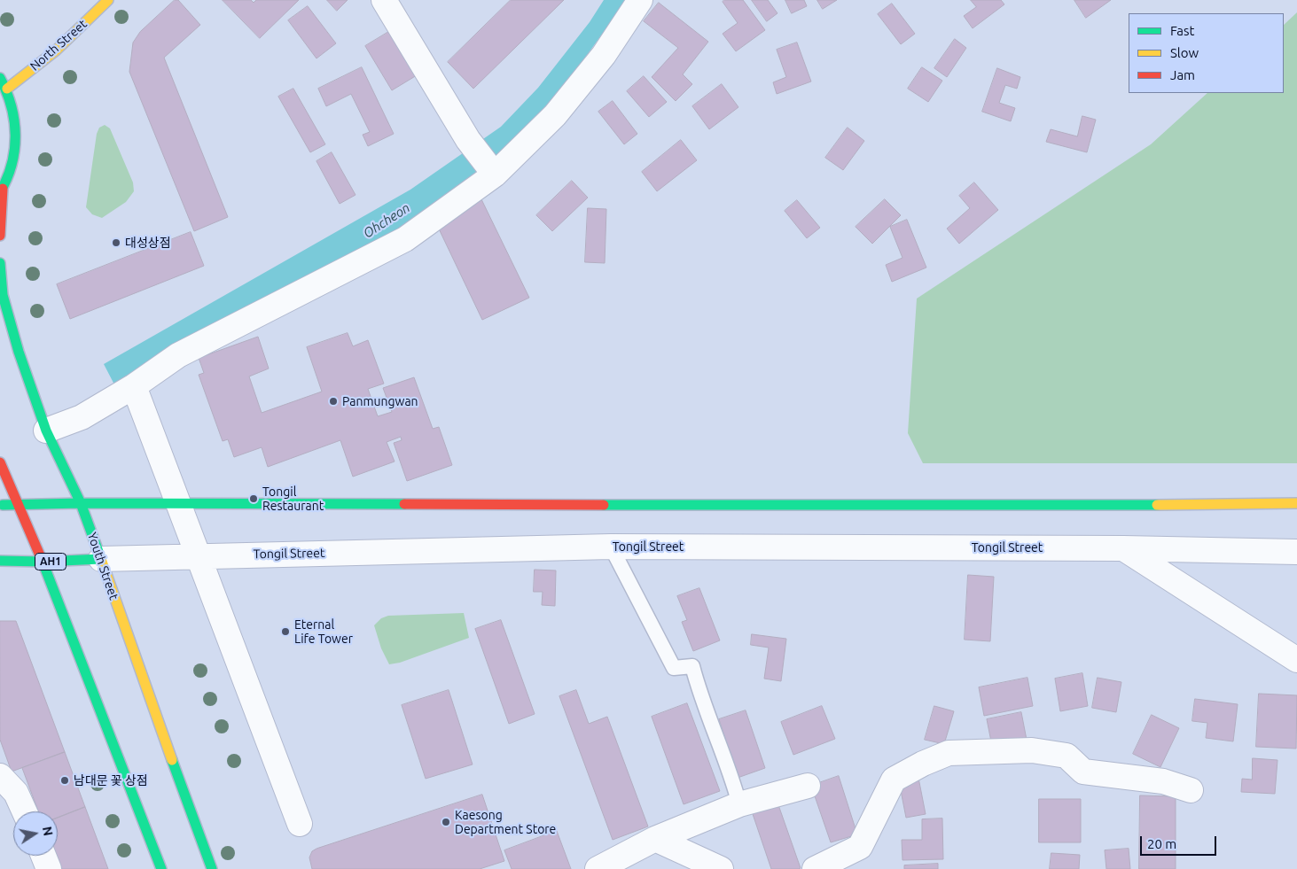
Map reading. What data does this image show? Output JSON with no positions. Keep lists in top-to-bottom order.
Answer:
{
  "streets": {
    "main road": [
      "North Street",
      "Tongil Street",
      "AH1",
      "Youth Street"
    ]
  },
  "crossings": [
    ["Tongil Street", "Youth Street"]
  ],
  "water": ["Ohcheon"],
  "places": [
    "대성상점",
    "Panmungwan",
    "Tongil Restaurant",
    "Eternal Life Tower",
    "남대문 꽃 상점",
    "Kaesong Department Store"
  ],
  "legend": ["Fast", "Slow", "Jam"],
  "scale_bar": "20 m",
  "north": "right"
}
